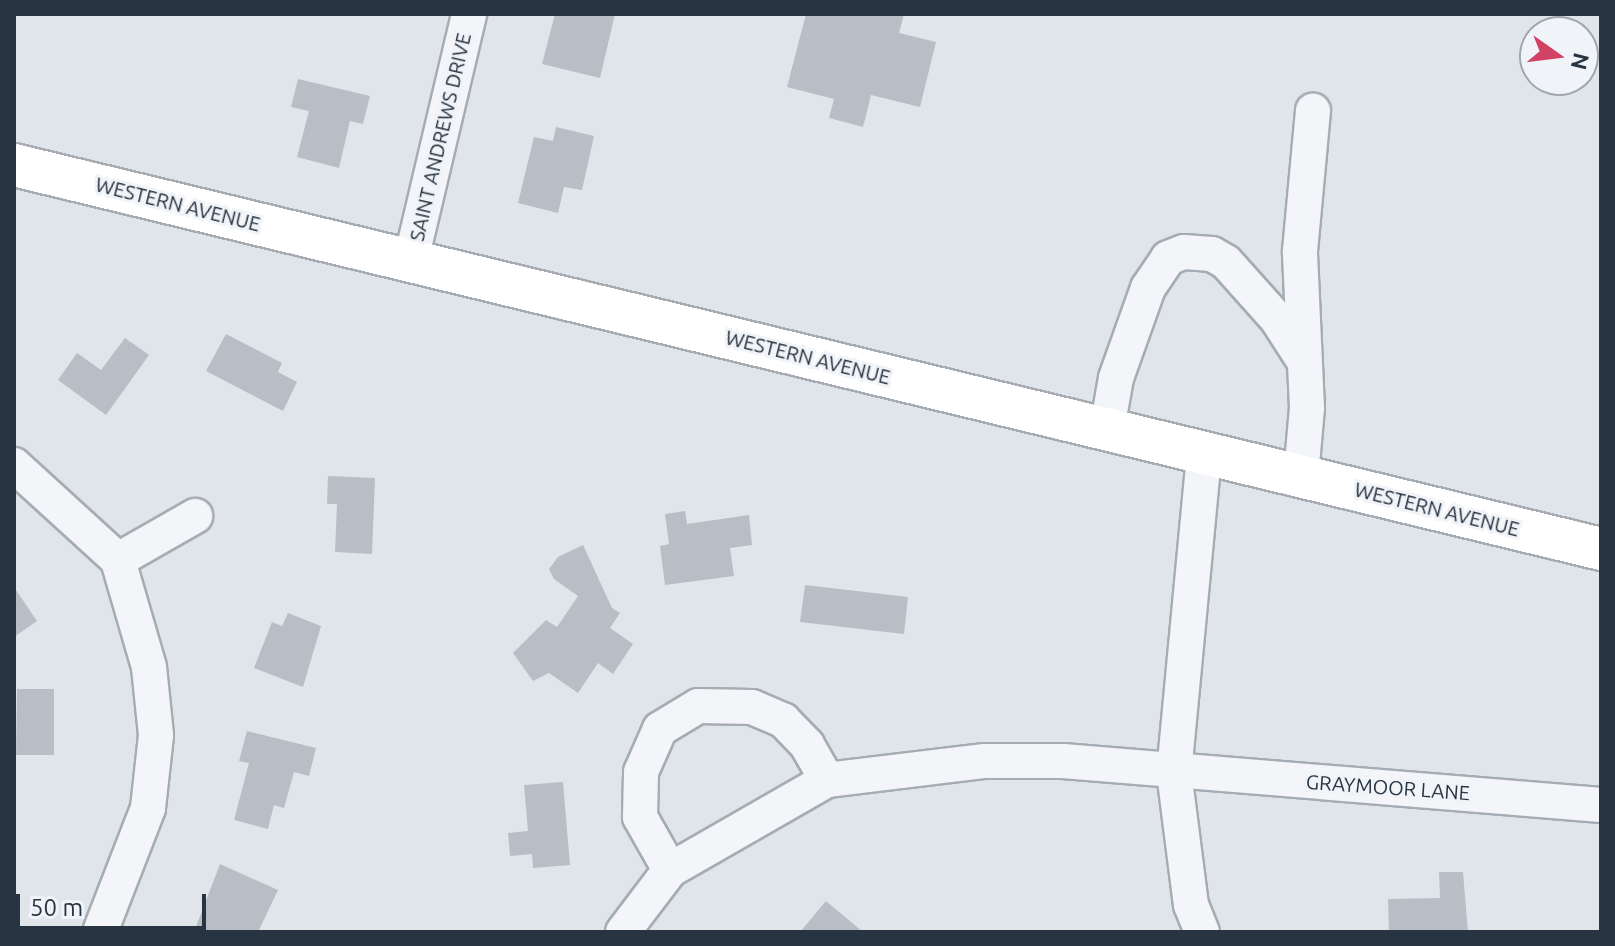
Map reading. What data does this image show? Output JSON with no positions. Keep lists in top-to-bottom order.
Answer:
{
  "streets": {
    "main road": ["WESTERN AVENUE"],
    "street": ["SAINT ANDREWS DRIVE", "GRAYMOOR LANE"]
  },
  "crossings": [
    ["SAINT ANDREWS DRIVE", "WESTERN AVENUE"]
  ],
  "scale_bar": "50 m",
  "north": "right"
}
